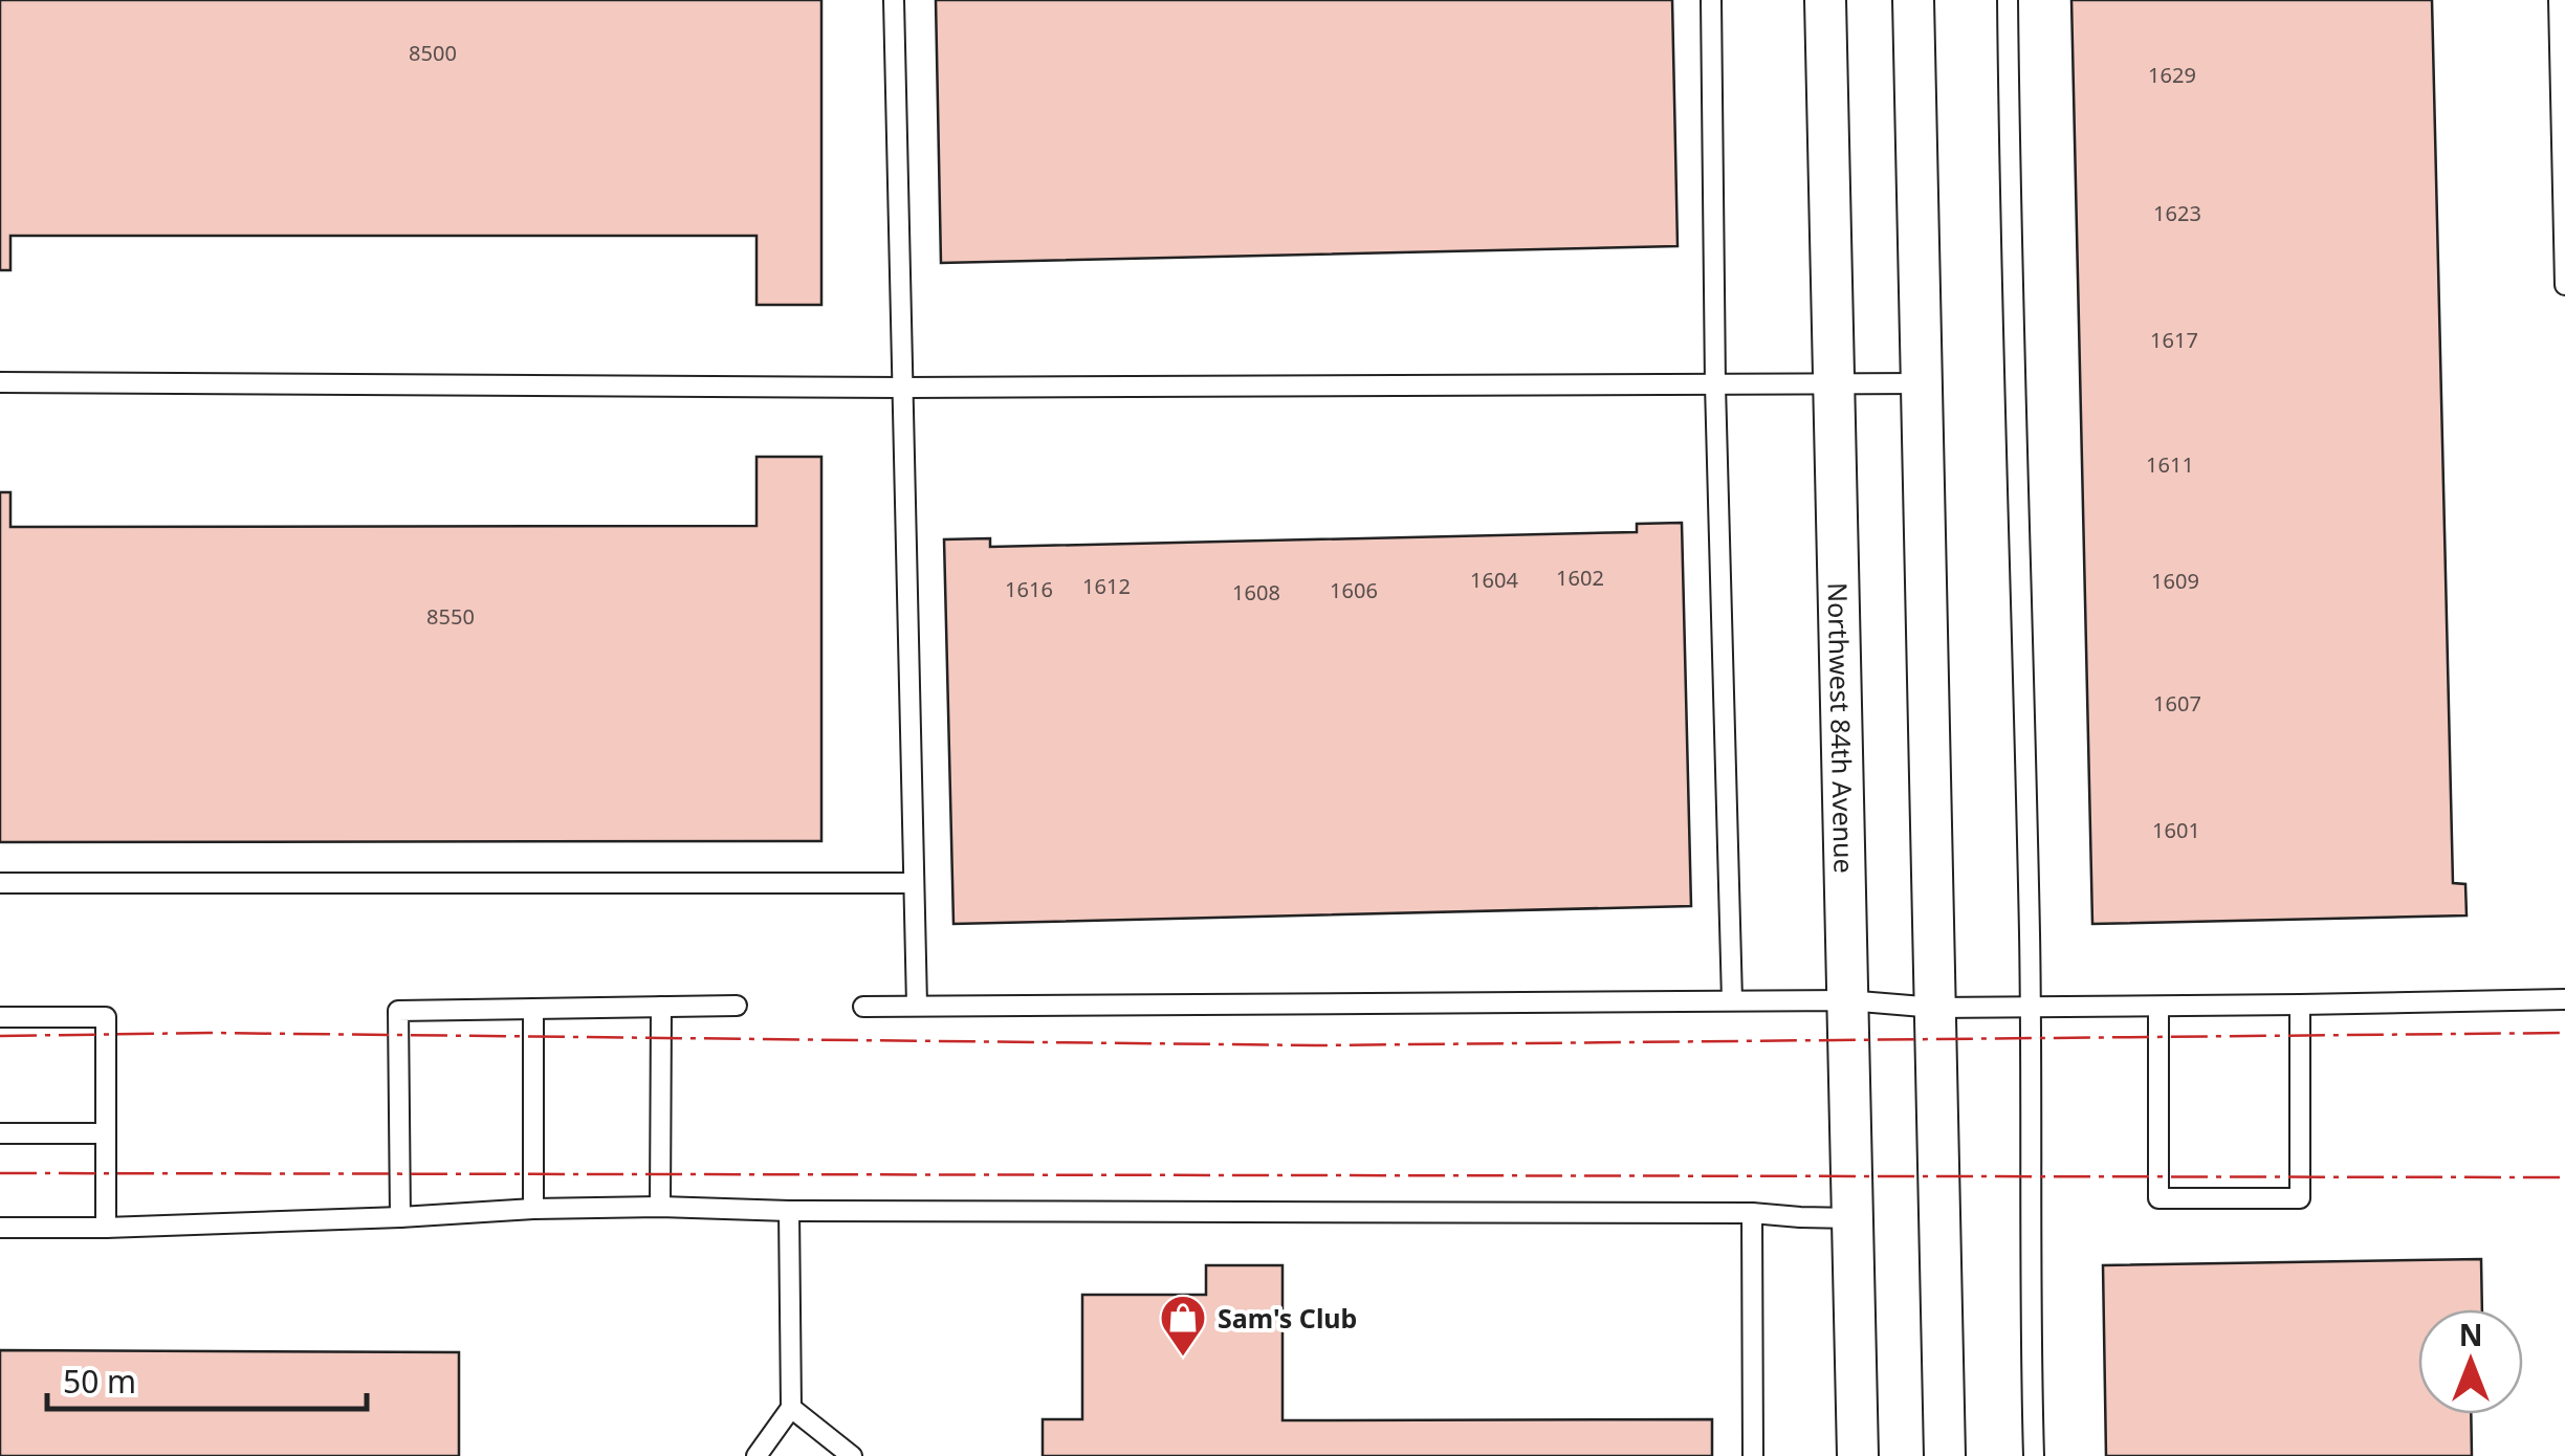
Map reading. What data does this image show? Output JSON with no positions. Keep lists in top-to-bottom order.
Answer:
{
  "streets": {
    "street": ["Northwest 84th Avenue"]
  },
  "places": {
    "shop": ["Sam's Club"]
  },
  "house_numbers": [
    "8500",
    "1629",
    "1623",
    "1617",
    "1611",
    "1602",
    "1604",
    "1609",
    "1612",
    "1616",
    "1606",
    "1608",
    "8550",
    "1607",
    "1601"
  ],
  "scale_bar": "50 m",
  "north": "top"
}
